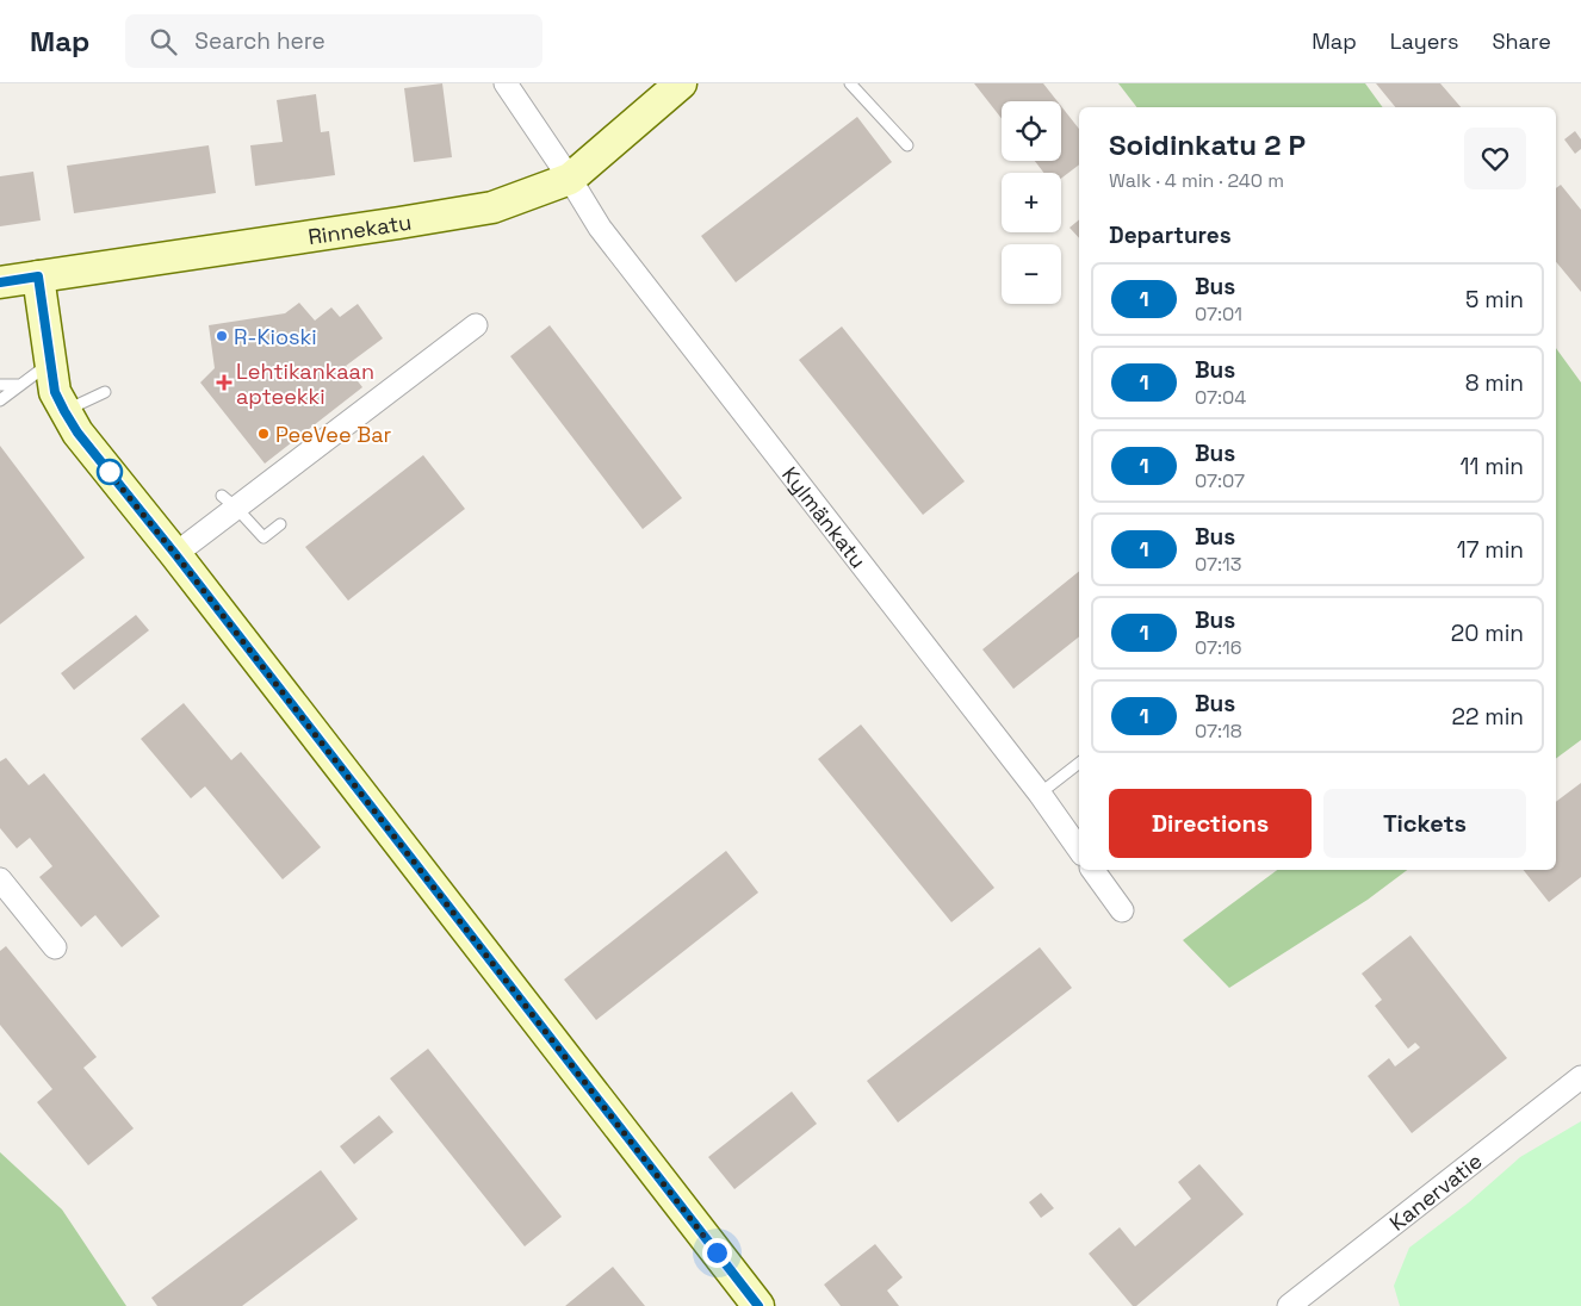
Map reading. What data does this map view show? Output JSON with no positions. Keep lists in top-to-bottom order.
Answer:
{
  "streets": {
    "street": ["Rinnekatu", "Kylmänkatu", "Kanervatie"]
  },
  "crossings": [
    ["Rinnekatu", "Kylmänkatu"]
  ],
  "places": {
    "other": ["R-Kioski", "PeeVee Bar"],
    "health": ["Lehtikankaan apteekki"]
  },
  "lines": ["bus line 1"],
  "page": {
    "header": "Map",
    "search": "Search here",
    "nav": ["Map", "Layers", "Share"],
    "map_buttons": ["+", "−"],
    "heading": [
      ["Soidinkatu 2 P", "Walk · 4 min · 240 m"],
      "Departures"
    ],
    "list": [
      {
        "mark": "1",
        "name": "Bus",
        "note": "07:01",
        "value": "5 min"
      },
      {
        "mark": "1",
        "name": "Bus",
        "note": "07:04",
        "value": "8 min"
      },
      {
        "mark": "1",
        "name": "Bus",
        "note": "07:07",
        "value": "11 min"
      },
      {
        "mark": "1",
        "name": "Bus",
        "note": "07:13",
        "value": "17 min"
      },
      {
        "mark": "1",
        "name": "Bus",
        "note": "07:16",
        "value": "20 min"
      },
      {
        "mark": "1",
        "name": "Bus",
        "note": "07:18",
        "value": "22 min"
      }
    ],
    "buttons": ["Directions", "Tickets"]
  }
}
